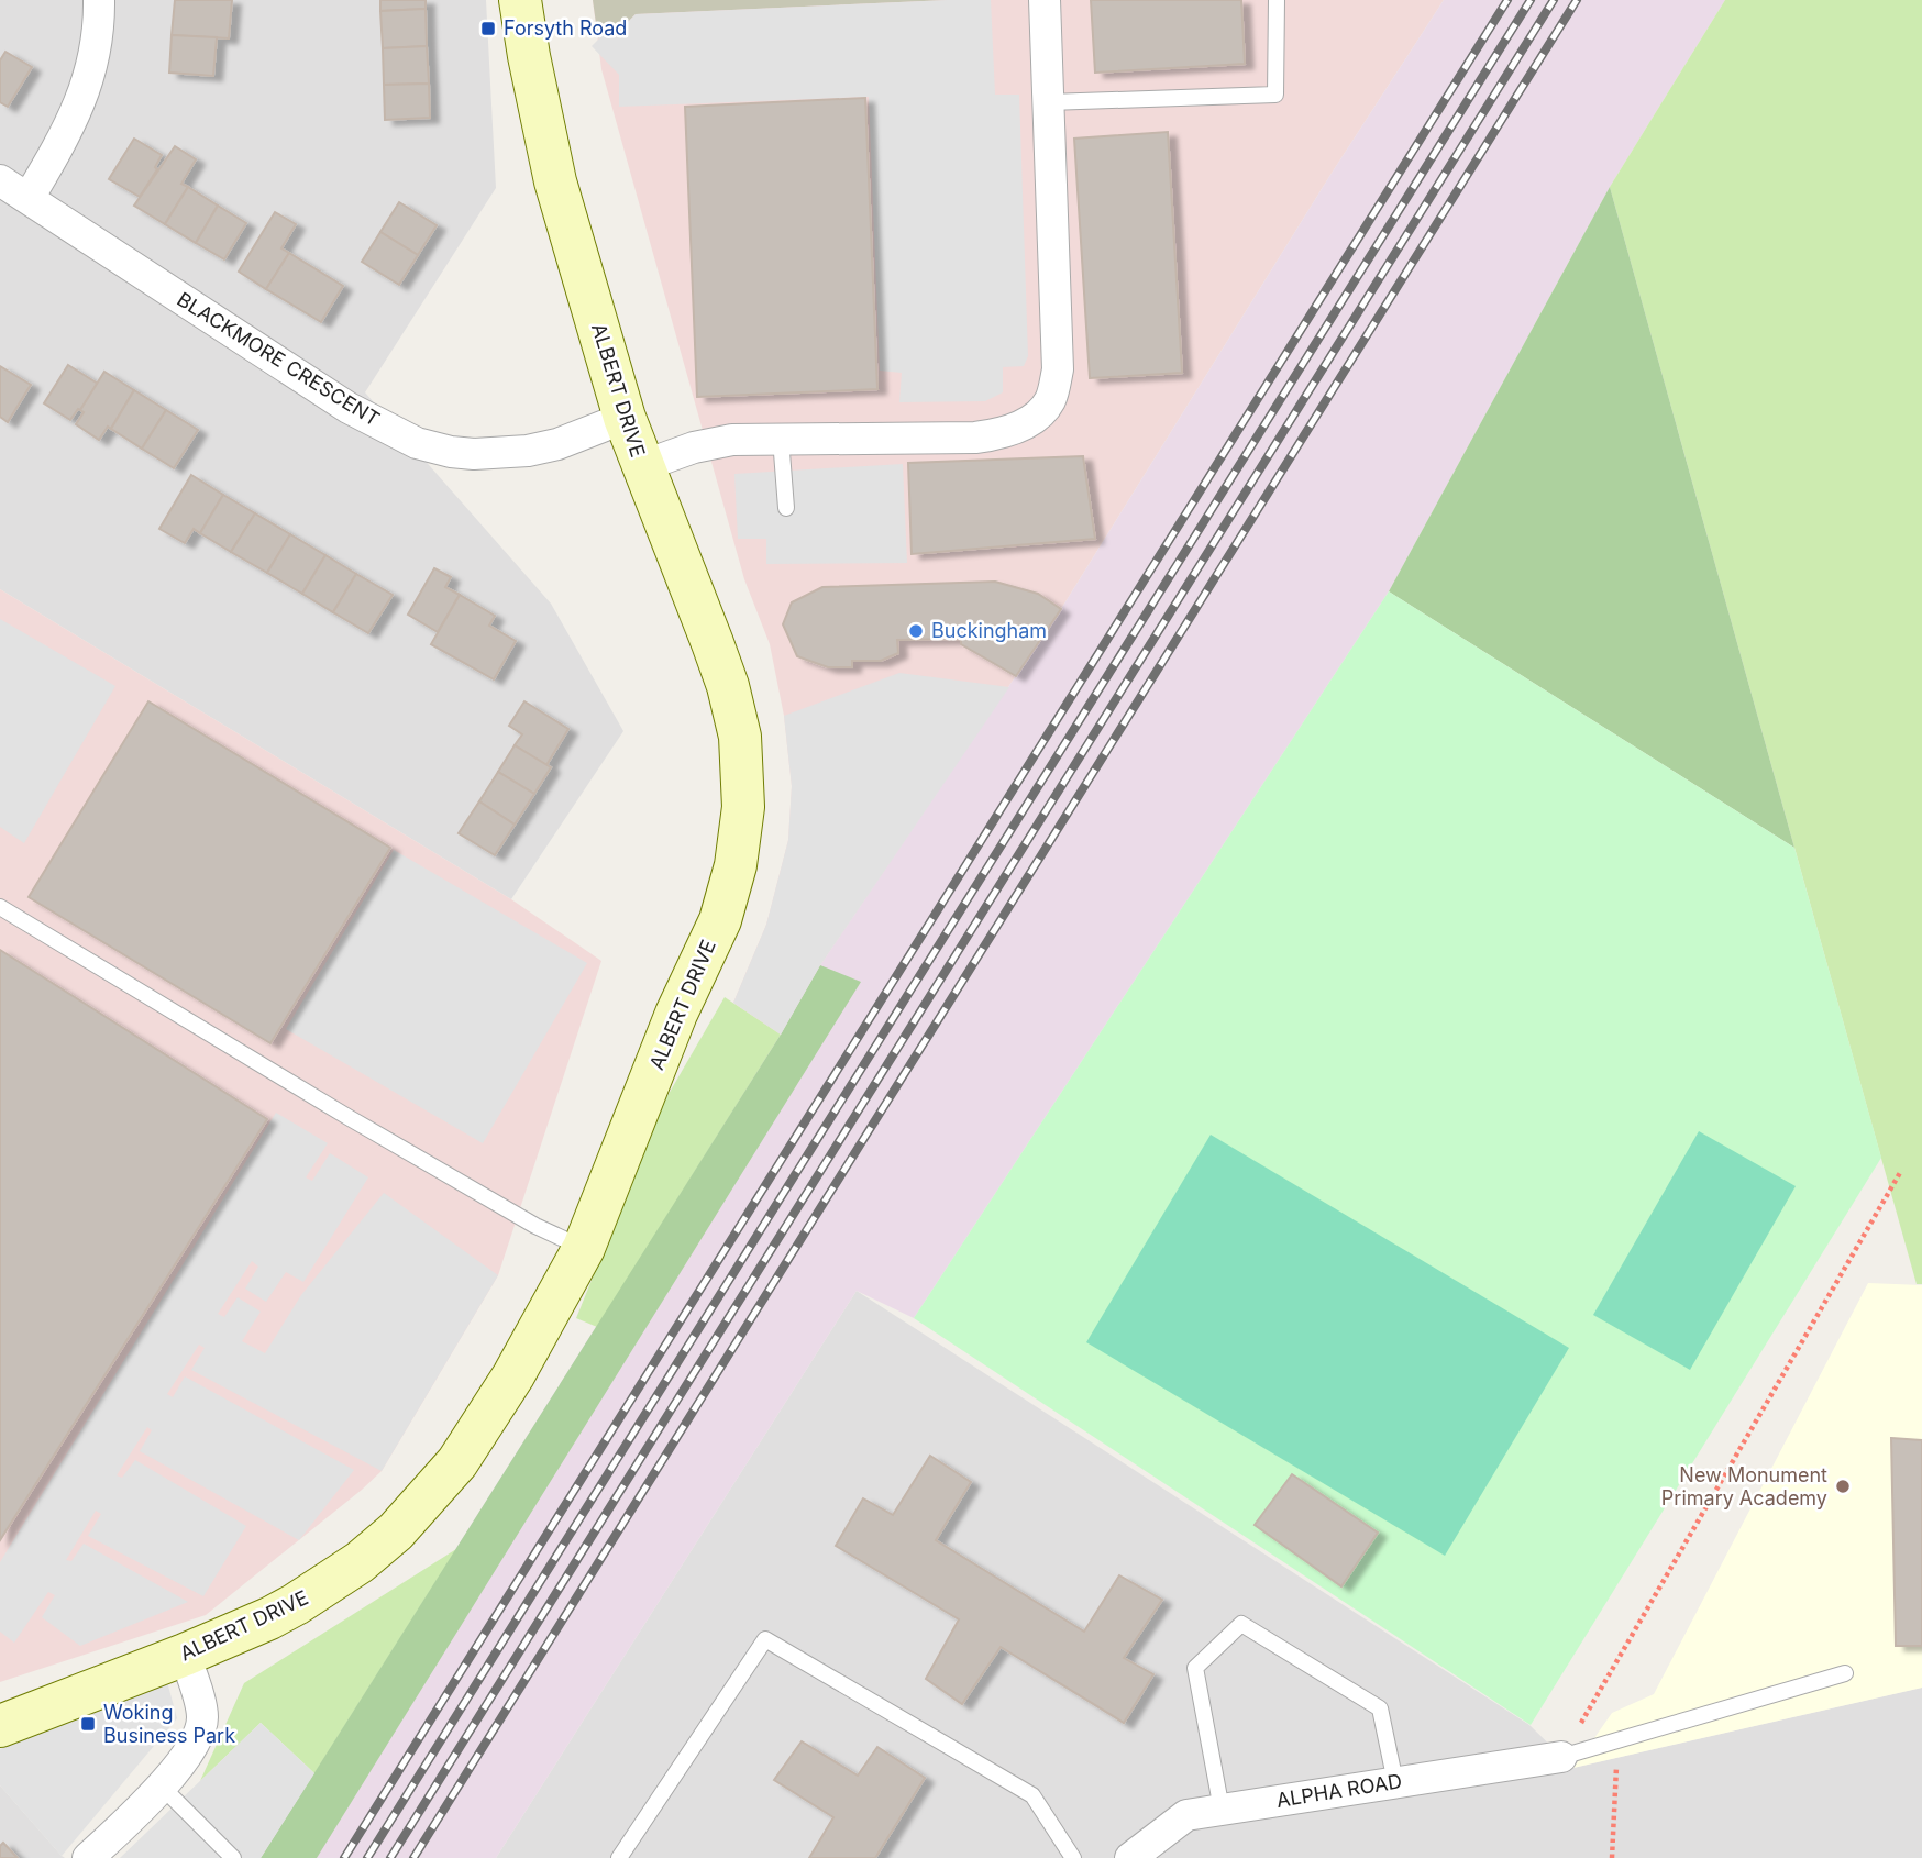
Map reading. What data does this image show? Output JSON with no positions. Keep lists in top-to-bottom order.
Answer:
{
  "streets": {
    "street": ["BLACKMORE CRESCENT", "ALBERT DRIVE", "ALPHA ROAD"]
  },
  "crossings": [
    ["BLACKMORE CRESCENT", "ALBERT DRIVE"]
  ],
  "places": {
    "transit": ["Forsyth Road", "Woking Business Park"],
    "other": ["Buckingham", "New Monument Primary Academy"]
  }
}
